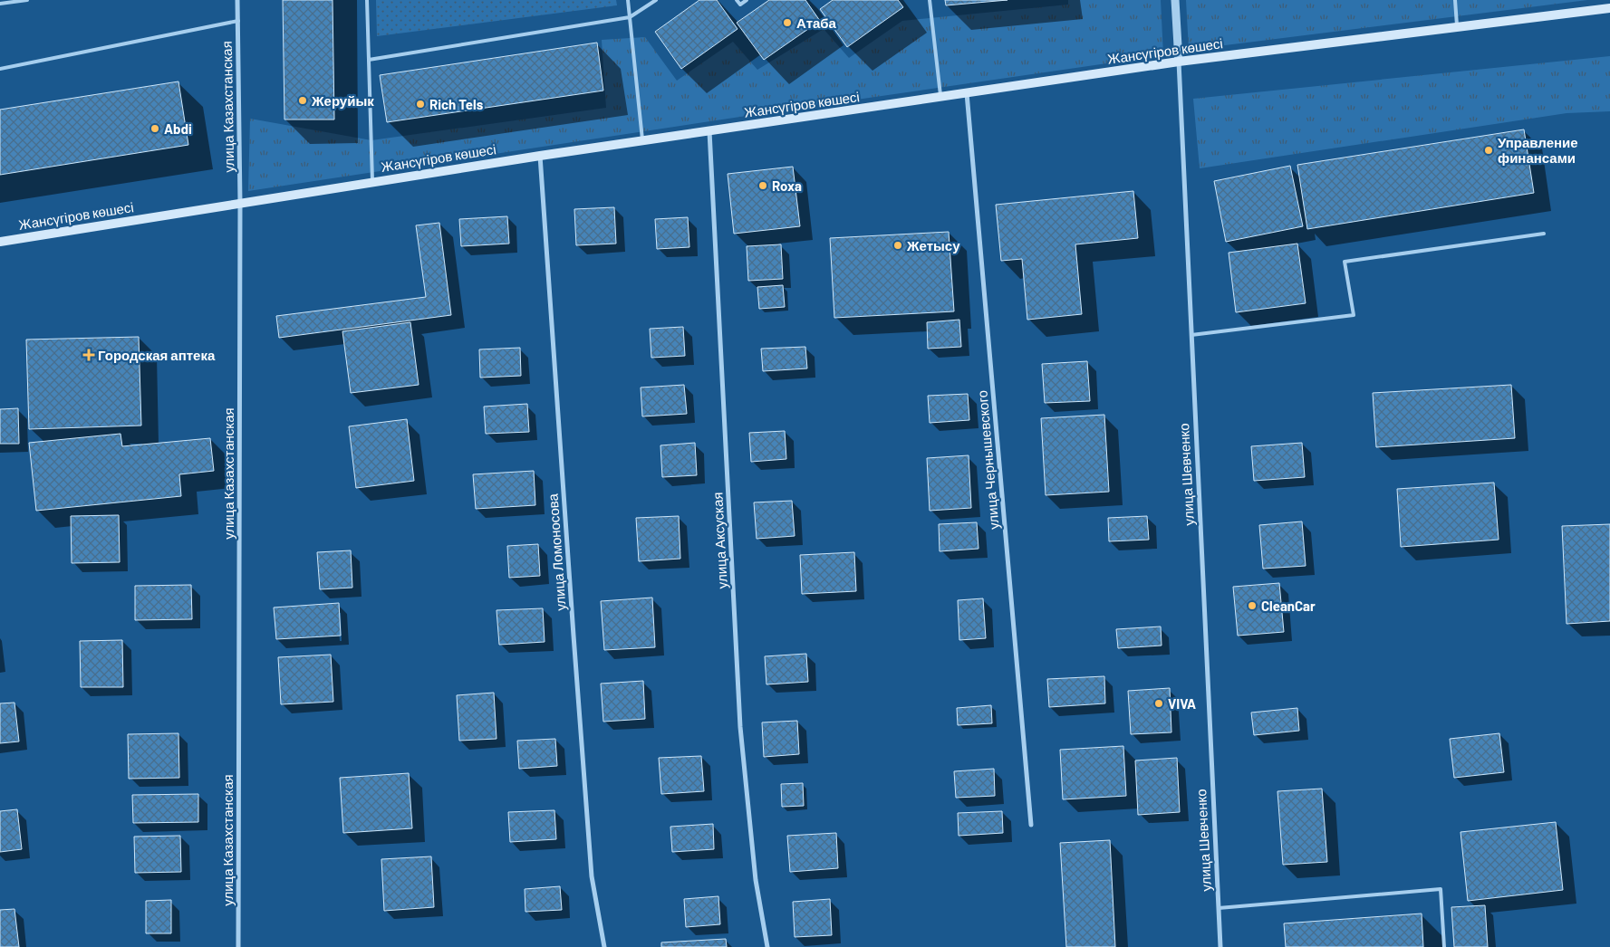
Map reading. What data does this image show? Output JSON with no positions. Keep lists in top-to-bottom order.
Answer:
{
  "streets": {
    "main road": ["Жансүгіров көшесі"],
    "street": [
      "улица Казахстанская",
      "улица Чернышевского",
      "улица Шевченко",
      "улица Аксуская",
      "улица Ломоносова"
    ]
  },
  "crossings": [
    ["Жансүгіров көшесі", "улица Казахстанская"],
    ["Жансүгіров көшесі", "улица Чернышевского"],
    ["Жансүгіров көшесі", "улица Шевченко"],
    ["Жансүгіров көшесі", "улица Аксуская"],
    ["Жансүгіров көшесі", "улица Ломоносова"]
  ],
  "places": {
    "other": [
      "Атаба",
      "Жеруйык",
      "Rich Tels",
      "Abdi",
      "Управление финансами",
      "Roxa",
      "Жетысу",
      "CleanCar",
      "VIVA"
    ],
    "health": ["Городская аптека"]
  }
}
